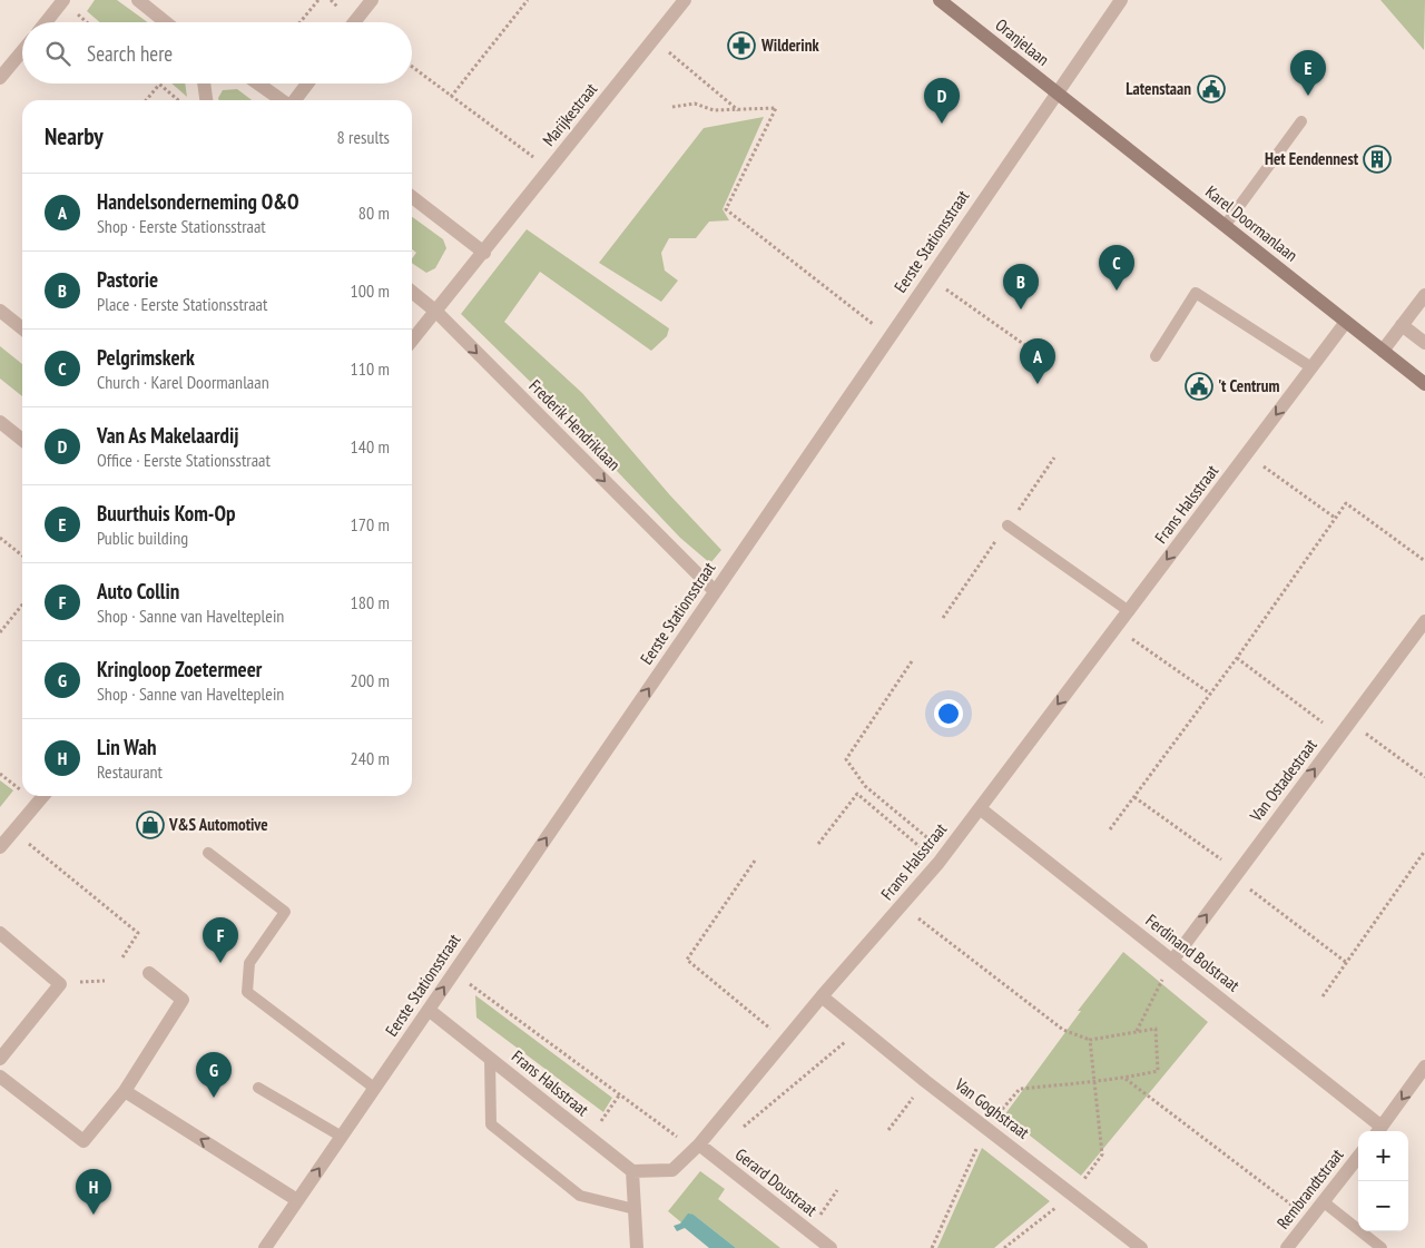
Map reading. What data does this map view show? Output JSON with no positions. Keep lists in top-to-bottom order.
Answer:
{
  "streets": {
    "street": [
      "Oranjelaan",
      "Marijkestraat",
      "Karel Doormanlaan",
      "Eerste Stationsstraat",
      "Frederik Hendriklaan",
      "Frans Halsstraat",
      "Van Ostadestraat",
      "Ferdinand Bolstraat",
      "Van Goghstraat",
      "Gerard Doustraat",
      "Rembrandtstraat"
    ]
  },
  "crossings": [
    ["Oranjelaan", "Karel Doormanlaan"],
    ["Oranjelaan", "Eerste Stationsstraat"],
    ["Marijkestraat", "Frederik Hendriklaan"],
    ["Karel Doormanlaan", "Eerste Stationsstraat"],
    ["Karel Doormanlaan", "Frans Halsstraat"],
    ["Eerste Stationsstraat", "Frederik Hendriklaan"],
    ["Eerste Stationsstraat", "Frans Halsstraat"],
    ["Frans Halsstraat", "Ferdinand Bolstraat"],
    ["Frans Halsstraat", "Van Goghstraat"],
    ["Frans Halsstraat", "Gerard Doustraat"],
    ["Van Ostadestraat", "Ferdinand Bolstraat"]
  ],
  "one_way": [
    "Eerste Stationsstraat",
    "Frederik Hendriklaan",
    "Frans Halsstraat",
    "Van Ostadestraat"
  ],
  "places": {
    "pharmacy": ["Wilderink"],
    "public building": ["Latenstaan", "'t Centrum"],
    "building": ["Het Eendennest"],
    "shop": ["V&S Automotive"]
  },
  "page": {
    "search": "Search here",
    "pins": [
      "E",
      "D",
      "C",
      "B",
      "A",
      "F",
      "G",
      "H"
    ],
    "heading": ["Nearby", "8 results"],
    "list": [
      {
        "mark": "A",
        "name": "Handelsonderneming O&O",
        "note": "Shop · Eerste Stationsstraat",
        "value": "80 m"
      },
      {
        "mark": "B",
        "name": "Pastorie",
        "note": "Place · Eerste Stationsstraat",
        "value": "100 m"
      },
      {
        "mark": "C",
        "name": "Pelgrimskerk",
        "note": "Church · Karel Doormanlaan",
        "value": "110 m"
      },
      {
        "mark": "D",
        "name": "Van As Makelaardij",
        "note": "Office · Eerste Stationsstraat",
        "value": "140 m"
      },
      {
        "mark": "E",
        "name": "Buurthuis Kom-Op",
        "note": "Public building",
        "value": "170 m"
      },
      {
        "mark": "F",
        "name": "Auto Collin",
        "note": "Shop · Sanne van Havelteplein",
        "value": "180 m"
      },
      {
        "mark": "G",
        "name": "Kringloop Zoetermeer",
        "note": "Shop · Sanne van Havelteplein",
        "value": "200 m"
      },
      {
        "mark": "H",
        "name": "Lin Wah",
        "note": "Restaurant",
        "value": "240 m"
      }
    ],
    "map_buttons": ["+", "−"]
  }
}
